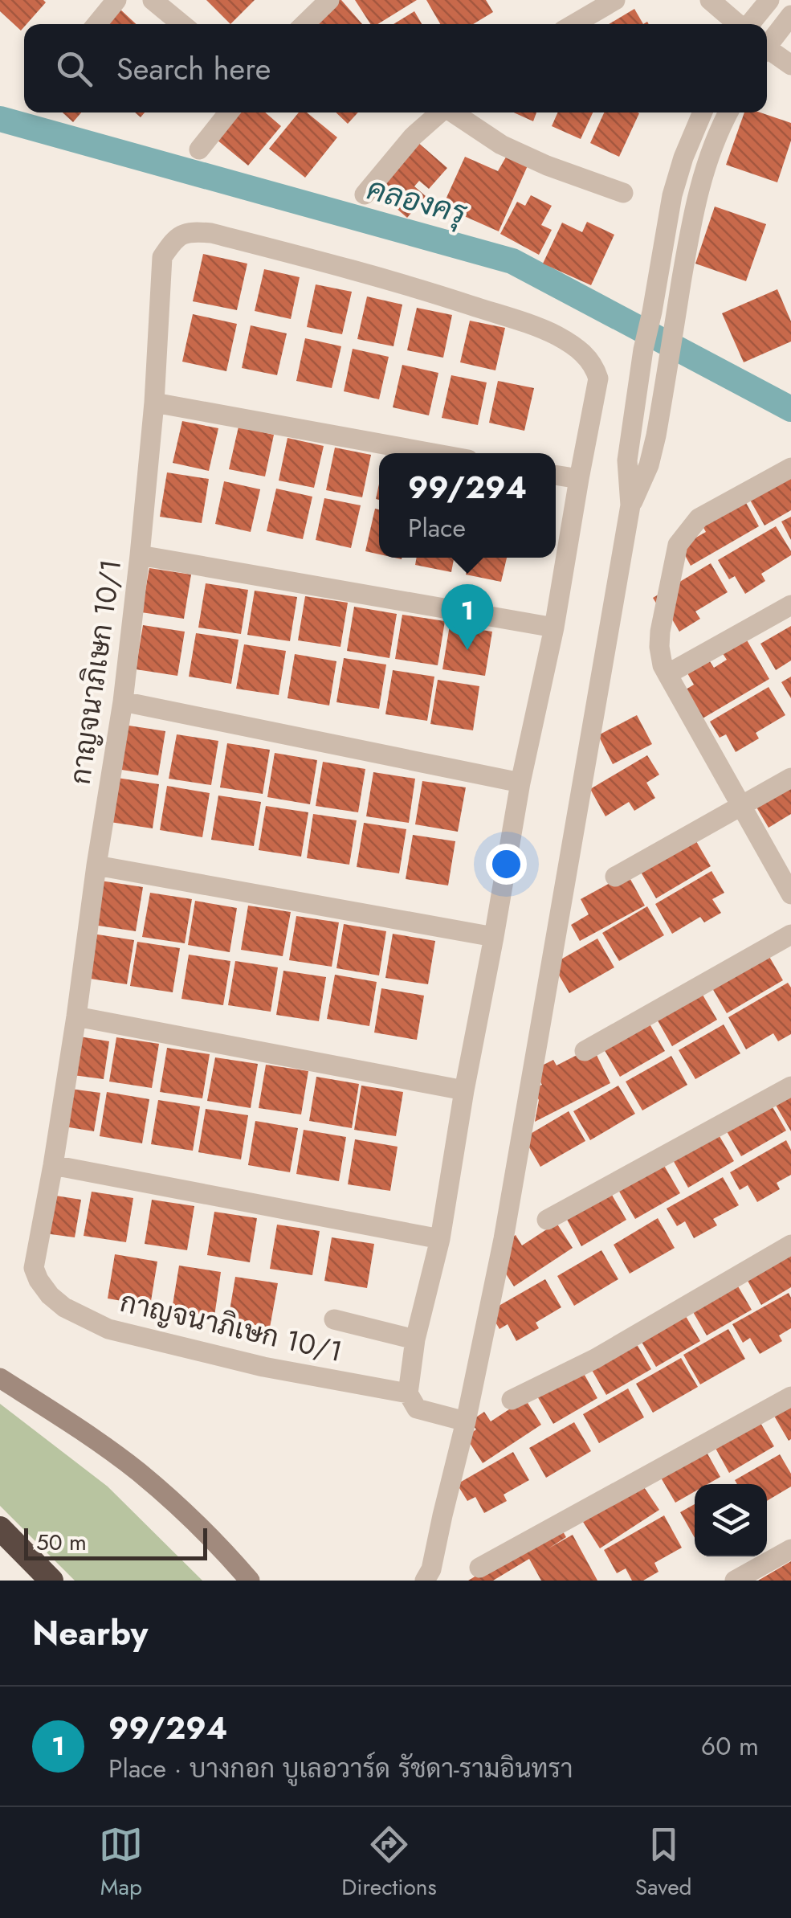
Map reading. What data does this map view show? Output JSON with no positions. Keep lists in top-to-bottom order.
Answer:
{
  "streets": {
    "street": ["กาญจนาภิเษก 10/1"]
  },
  "water": ["คลองครุ"],
  "scale_bar": "50 m",
  "page": {
    "search": "Search here",
    "popup": ["99/294", "Place"],
    "pins": "1",
    "scale": "50 m",
    "heading": "Nearby",
    "list": [
      {
        "mark": "1",
        "name": "99/294",
        "note": "Place · บางกอก บูเลอวาร์ด รัชดา-รามอินทรา",
        "value": "60 m"
      }
    ],
    "nav": ["Map", "Directions", "Saved"]
  }
}
